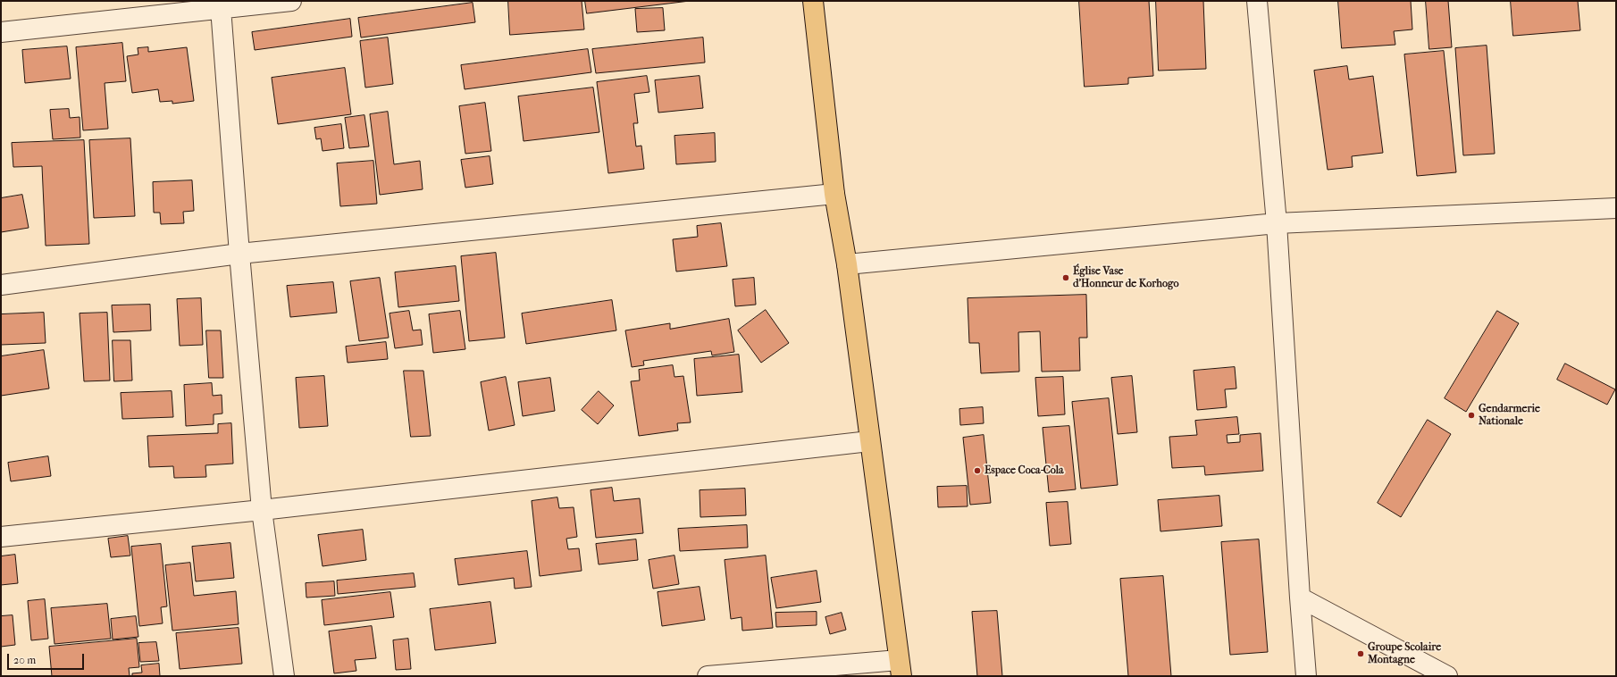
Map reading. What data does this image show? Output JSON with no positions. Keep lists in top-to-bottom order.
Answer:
{
  "places": [
    "Église Vase d'Honneur de Korhogo",
    "Gendarmerie Nationale",
    "Espace Coca-Cola",
    "Groupe Scolaire Montagne"
  ],
  "scale_bar": "20 m"
}
